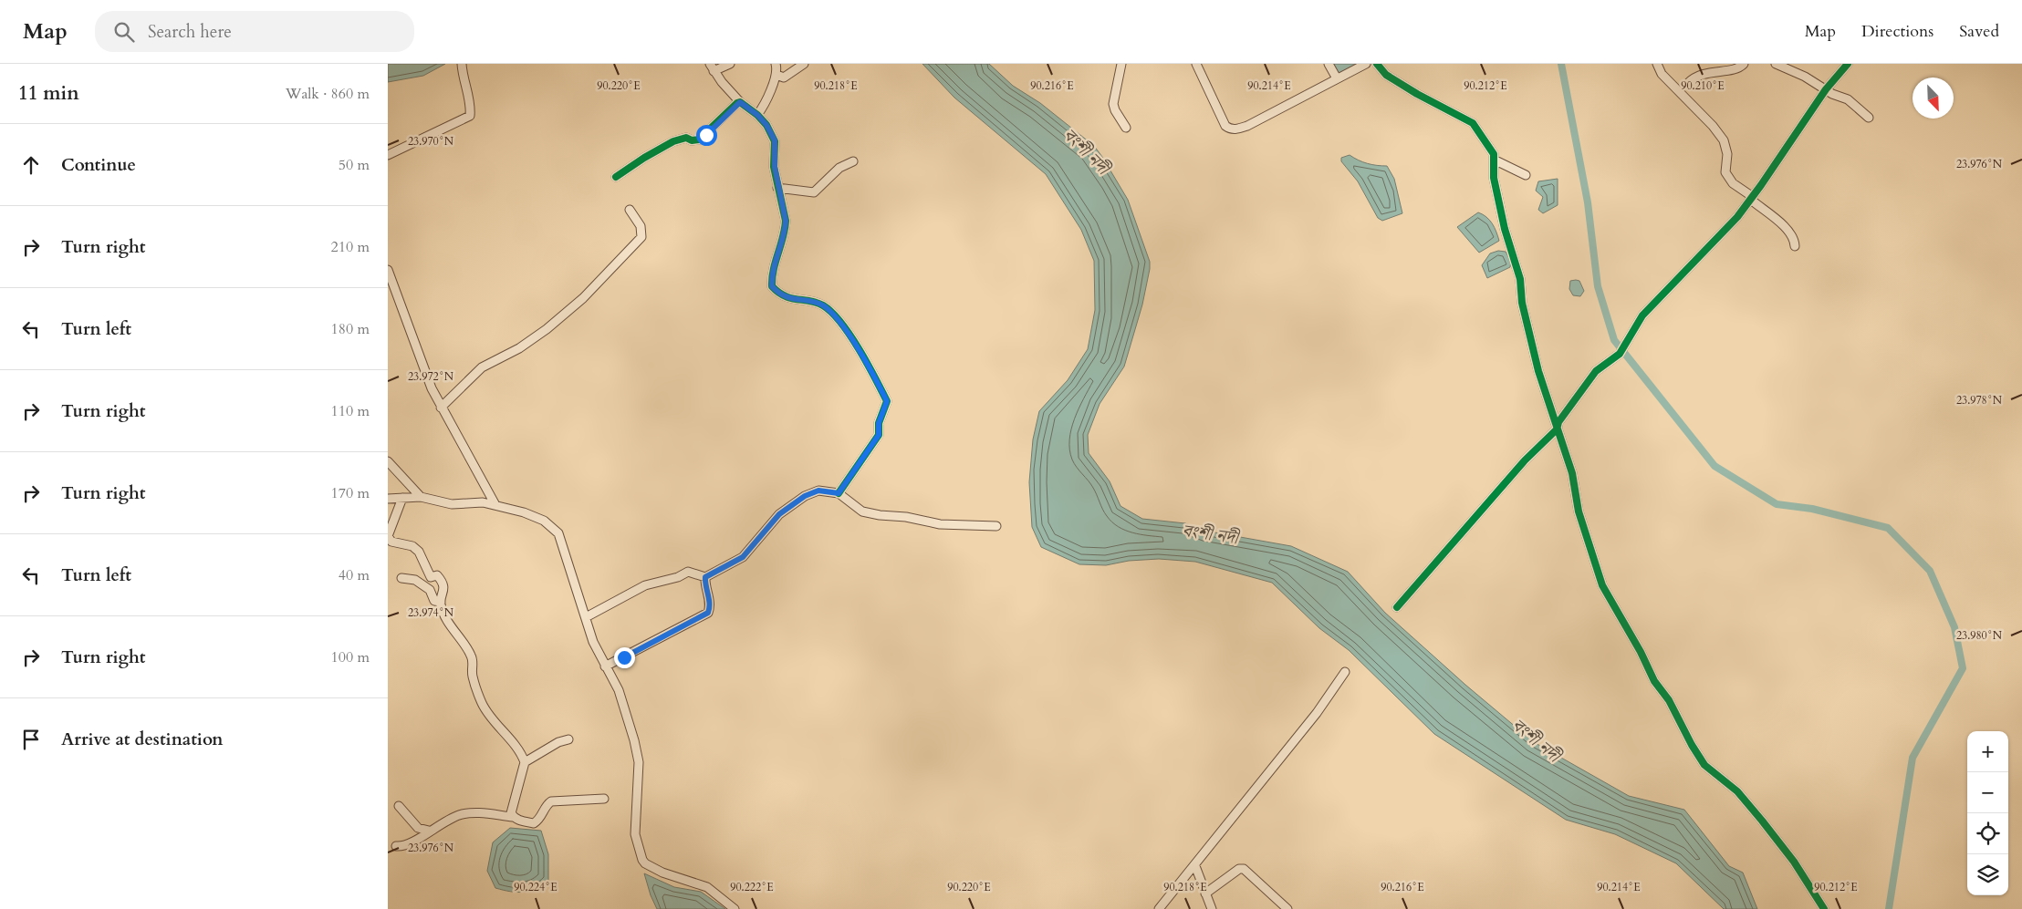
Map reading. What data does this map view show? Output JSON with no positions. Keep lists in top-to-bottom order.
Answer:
{
  "water": ["বংশী নদী"],
  "north": "bottom right",
  "page": {
    "header": "Map",
    "search": "Search here",
    "nav": ["Map", "Directions", "Saved"],
    "heading": ["11 min", "Walk · 860 m"],
    "list": [
      ["Continue", "50 m"],
      ["Turn right", "210 m"],
      ["Turn left", "180 m"],
      ["Turn right", "110 m"],
      ["Turn right", "170 m"],
      ["Turn left", "40 m"],
      ["Turn right", "100 m"],
      "Arrive at destination"
    ],
    "map_buttons": ["+", "−"]
  },
  "coordinates": [
    "90.220°E",
    "90.218°E",
    "90.216°E",
    "90.214°E",
    "90.212°E",
    "90.210°E",
    "23.970°N",
    "23.976°N",
    "23.972°N",
    "23.978°N",
    "23.974°N",
    "23.980°N",
    "90.224°E",
    "90.222°E"
  ]
}
